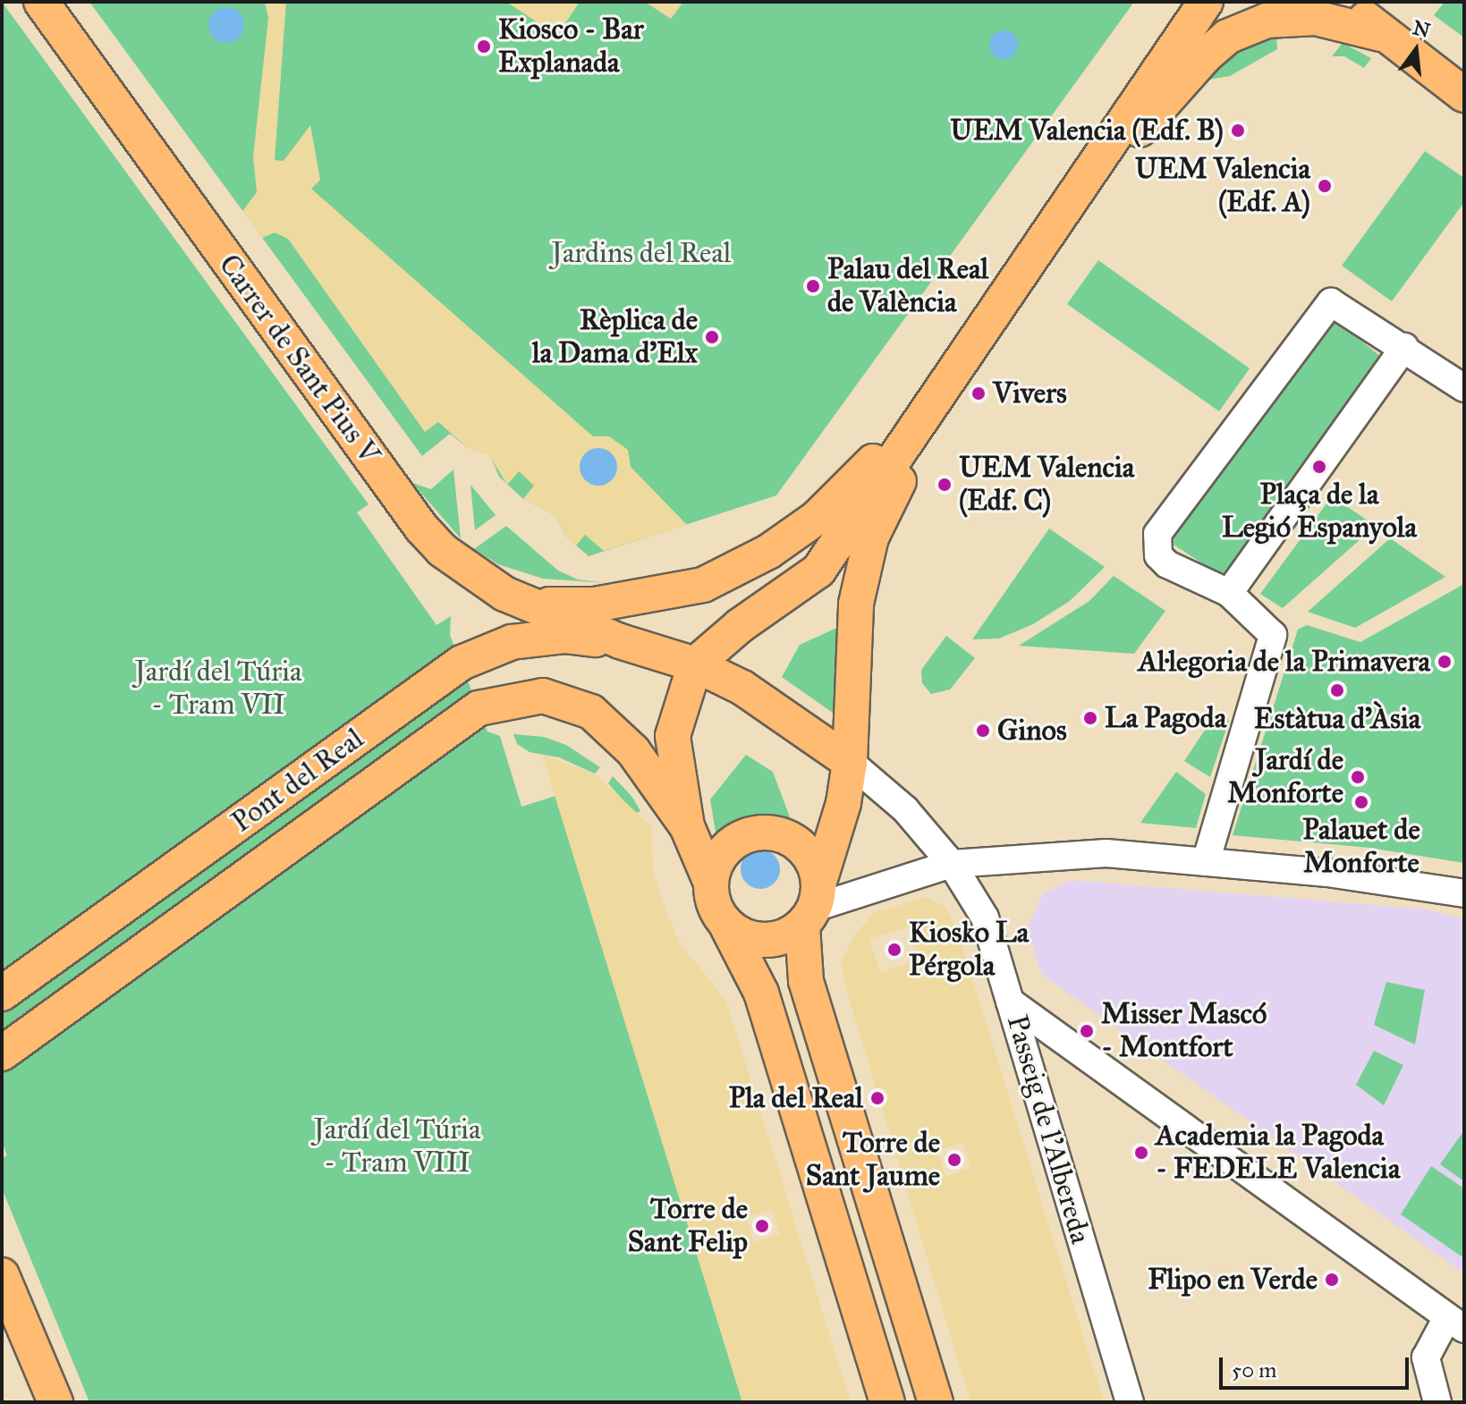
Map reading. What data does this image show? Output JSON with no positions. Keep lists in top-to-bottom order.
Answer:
{
  "streets": {
    "main road": ["Carrer de Sant Pius V", "Pont del Real"],
    "street": ["Passeig de l'Albereda"]
  },
  "crossings": [
    ["Carrer de Sant Pius V", "Pont del Real"]
  ],
  "parks": ["Jardins del Real", "Jardí del Túria - Tram VII", "Jardí del Túria - Tram VIII"],
  "places": [
    "Kiosco - Bar Explanada",
    "UEM Valencia (Edf. B)",
    "UEM Valencia (Edf. A)",
    "Palau del Real de València",
    "Rèplica de la Dama d'Elx",
    "Vivers",
    "Plaça de la Legió Espanyola",
    "UEM Valencia (Edf. C)",
    "Al·legoria de la Primavera",
    "Estàtua d'Àsia",
    "La Pagoda",
    "Ginos",
    "Jardí de Monforte",
    "Palauet de Monforte",
    "Kiosko La Pérgola",
    "Misser Mascó - Montfort",
    "Pla del Real",
    "Academia la Pagoda - FEDELE Valencia",
    "Torre de Sant Jaume",
    "Torre de Sant Felip",
    "Flipo en Verde"
  ],
  "scale_bar": "50 m",
  "north": "top"
}
